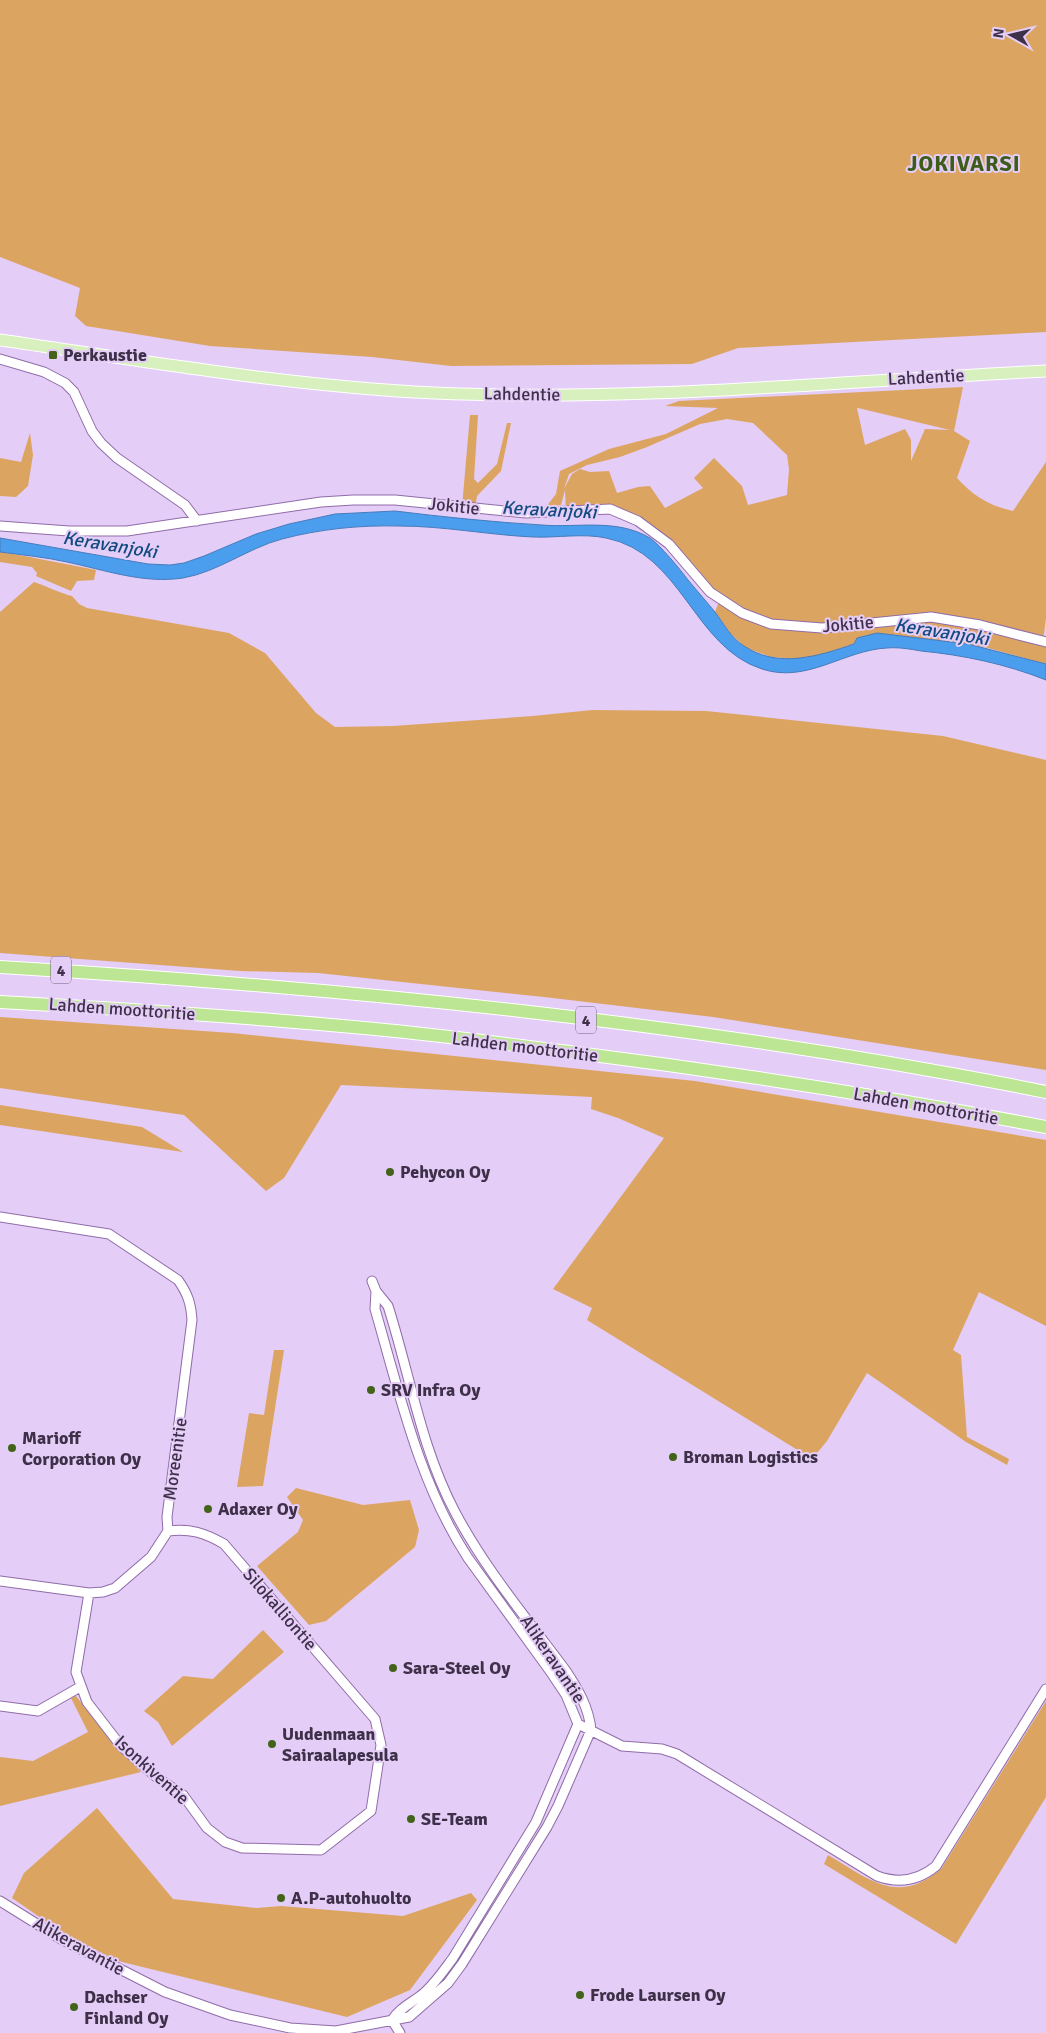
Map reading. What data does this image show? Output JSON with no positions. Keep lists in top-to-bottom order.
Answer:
{
  "streets": {
    "highway": ["4", "Lahden moottoritie"],
    "main road": ["Lahdentie"],
    "street": [
      "Jokitie",
      "Moreenitie",
      "Silokalliontie",
      "Alikeravantie",
      "Isonkiventie"
    ]
  },
  "crossings": [
    ["Moreenitie", "Silokalliontie"],
    ["Silokalliontie", "Isonkiventie"]
  ],
  "districts": ["JOKIVARSI"],
  "water": ["Keravanjoki"],
  "places": {
    "transit": ["Perkaustie"],
    "other": [
      "Pehycon Oy",
      "SRV Infra Oy",
      "Marioff Corporation Oy",
      "Broman Logistics",
      "Adaxer Oy",
      "Sara-Steel Oy",
      "Uudenmaan Sairaalapesula",
      "SE-Team",
      "A.P-autohuolto",
      "Frode Laursen Oy",
      "Dachser Finland Oy"
    ]
  },
  "north": "left"
}
